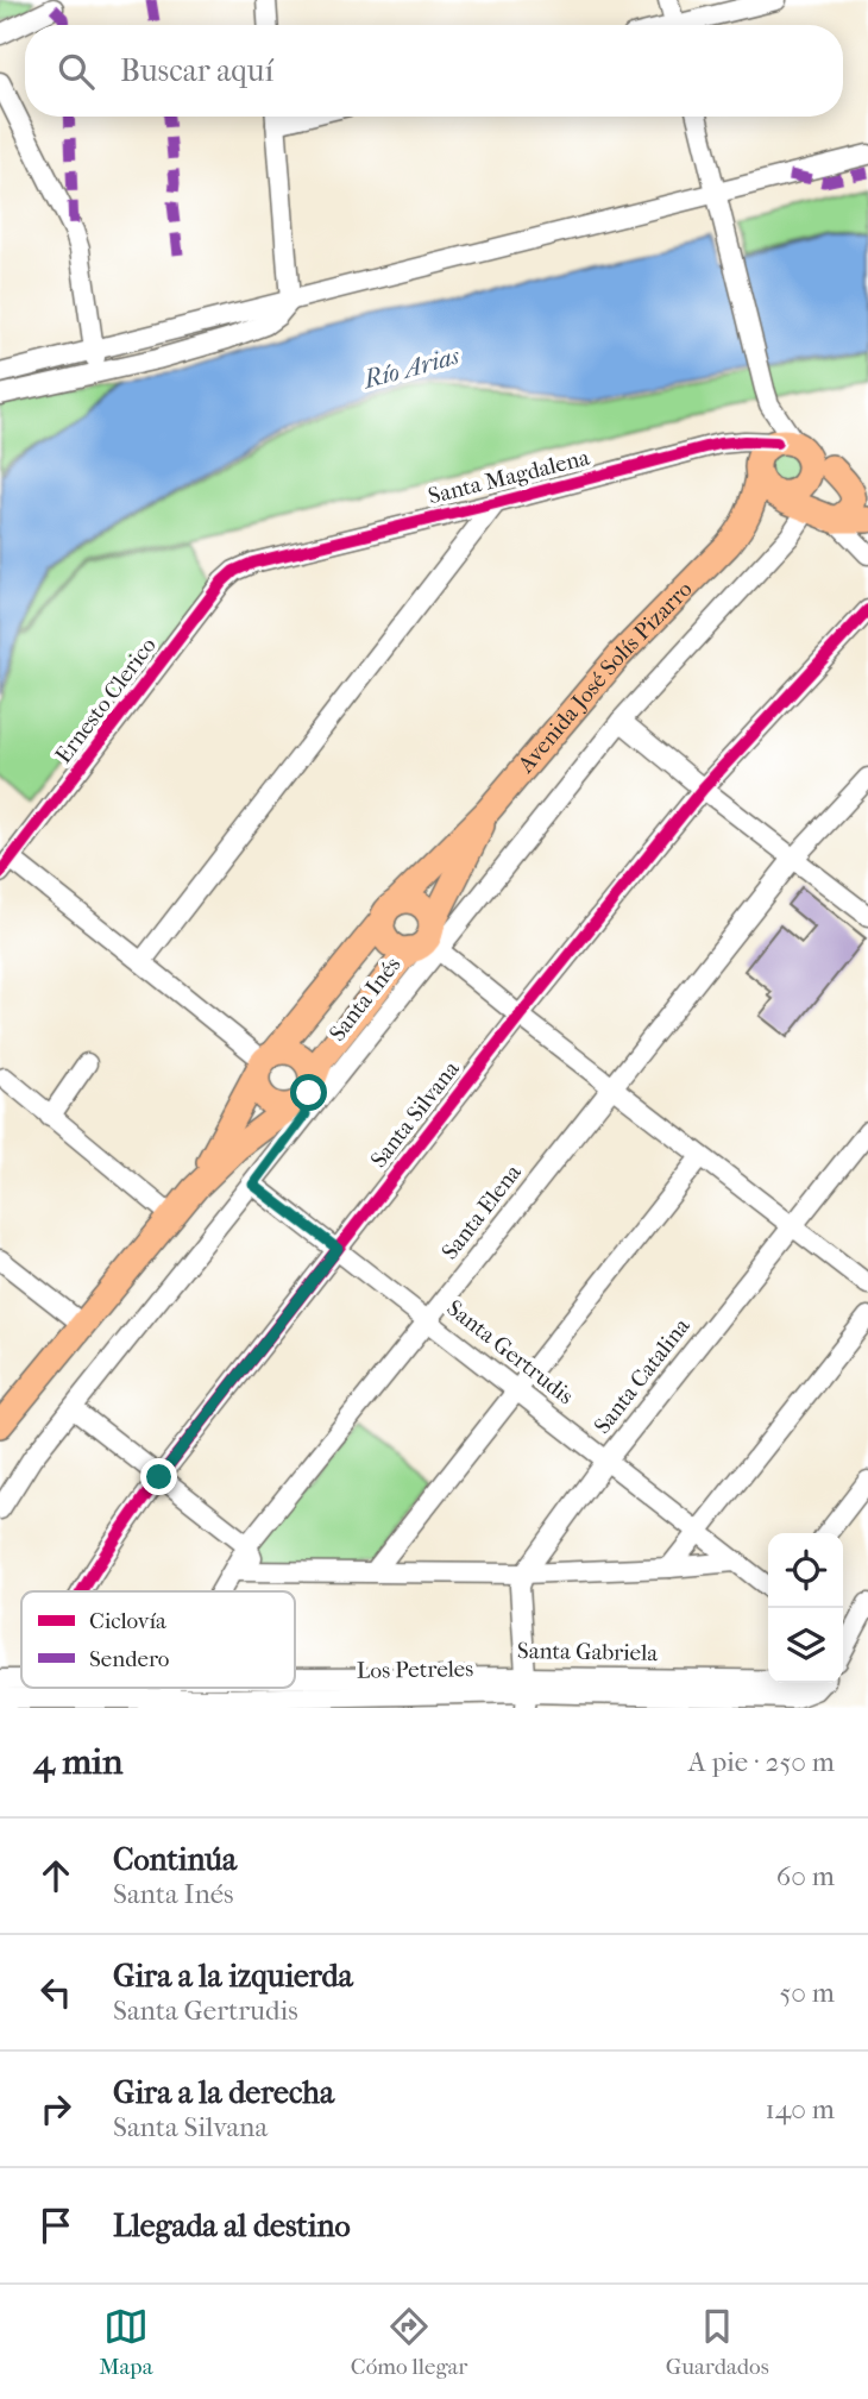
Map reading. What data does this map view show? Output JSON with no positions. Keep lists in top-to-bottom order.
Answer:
{
  "streets": {
    "main road": ["Avenida José Solís Pizarro"],
    "street": [
      "Santa Magdalena",
      "Ernesto Clerico",
      "Santa Silvana",
      "Santa Elena",
      "Santa Gertrudis",
      "Santa Catalina",
      "Santa Gabriela",
      "Los Petreles"
    ]
  },
  "crossings": [
    ["Santa Magdalena", "Avenida José Solís Pizarro"],
    ["Santa Magdalena", "Ernesto Clerico"],
    ["Santa Silvana", "Santa Gertrudis"],
    ["Santa Elena", "Santa Gertrudis"],
    ["Santa Gertrudis", "Santa Catalina"],
    ["Santa Gabriela", "Los Petreles"]
  ],
  "water": ["Río Arias"],
  "legend": ["Ciclovía", "Sendero"],
  "page": {
    "search": "Buscar aquí",
    "heading": ["4 min", "A pie · 250 m"],
    "list": [
      ["Continúa", "Santa Inés", "60 m"],
      ["Gira a la izquierda", "Santa Gertrudis", "50 m"],
      ["Gira a la derecha", "Santa Silvana", "140 m"],
      "Llegada al destino"
    ],
    "nav": ["Mapa", "Cómo llegar", "Guardados"]
  }
}
